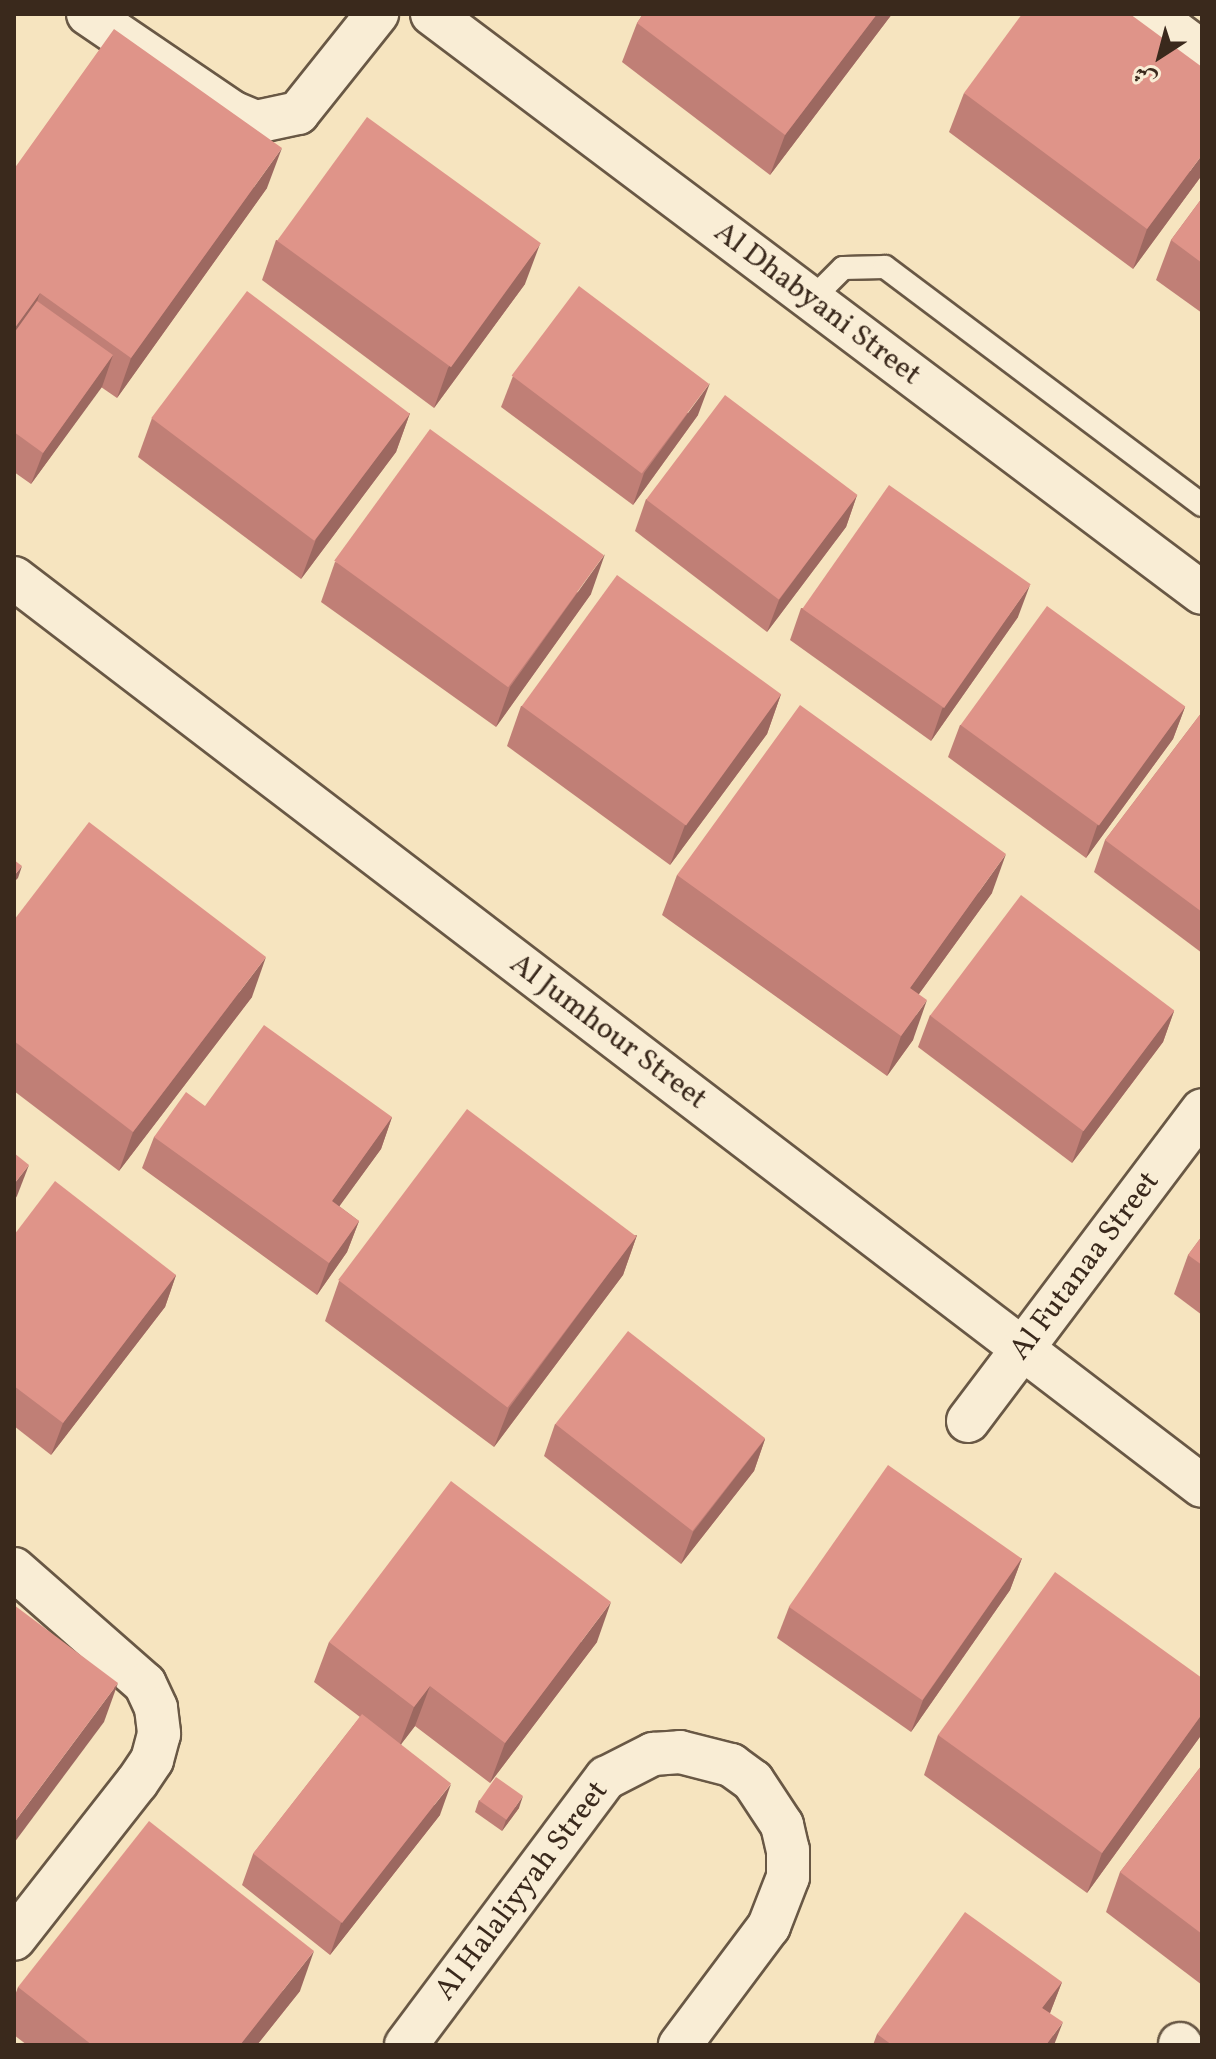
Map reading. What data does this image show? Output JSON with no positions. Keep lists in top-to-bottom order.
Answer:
{
  "streets": {
    "street": [
      "Al Dhabyani Street",
      "Al Jumhour Street",
      "Al Futanaa Street",
      "Al Halaliyyah Street"
    ]
  },
  "crossings": [
    ["Al Jumhour Street", "Al Futanaa Street"]
  ],
  "north": "bottom left"
}
